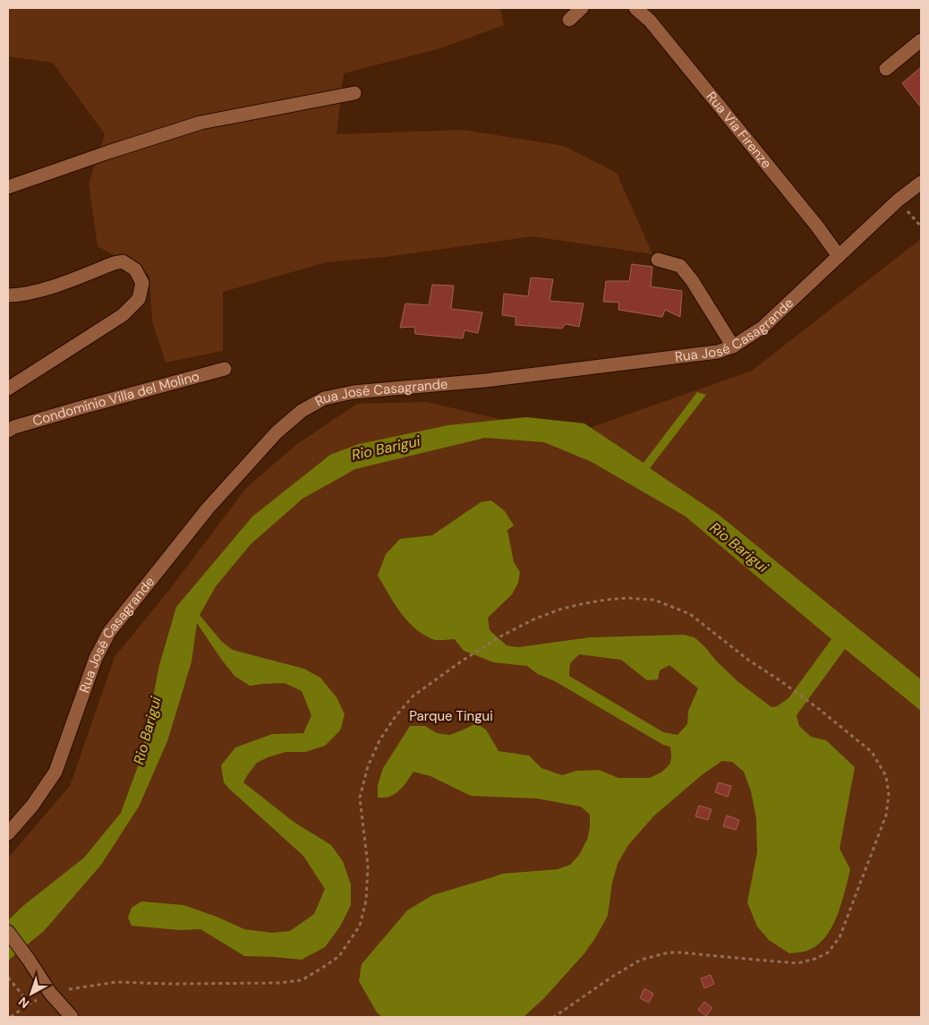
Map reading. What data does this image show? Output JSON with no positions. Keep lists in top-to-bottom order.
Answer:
{
  "streets": {
    "street": ["Rua Via Firenze", "Rua José Casagrande", "Condomínio Villa del Molino"]
  },
  "crossings": [
    ["Rua Via Firenze", "Rua José Casagrande"]
  ],
  "water": ["Rio Barigui"],
  "parks": ["Parque Tingui"],
  "north": "bottom left"
}
